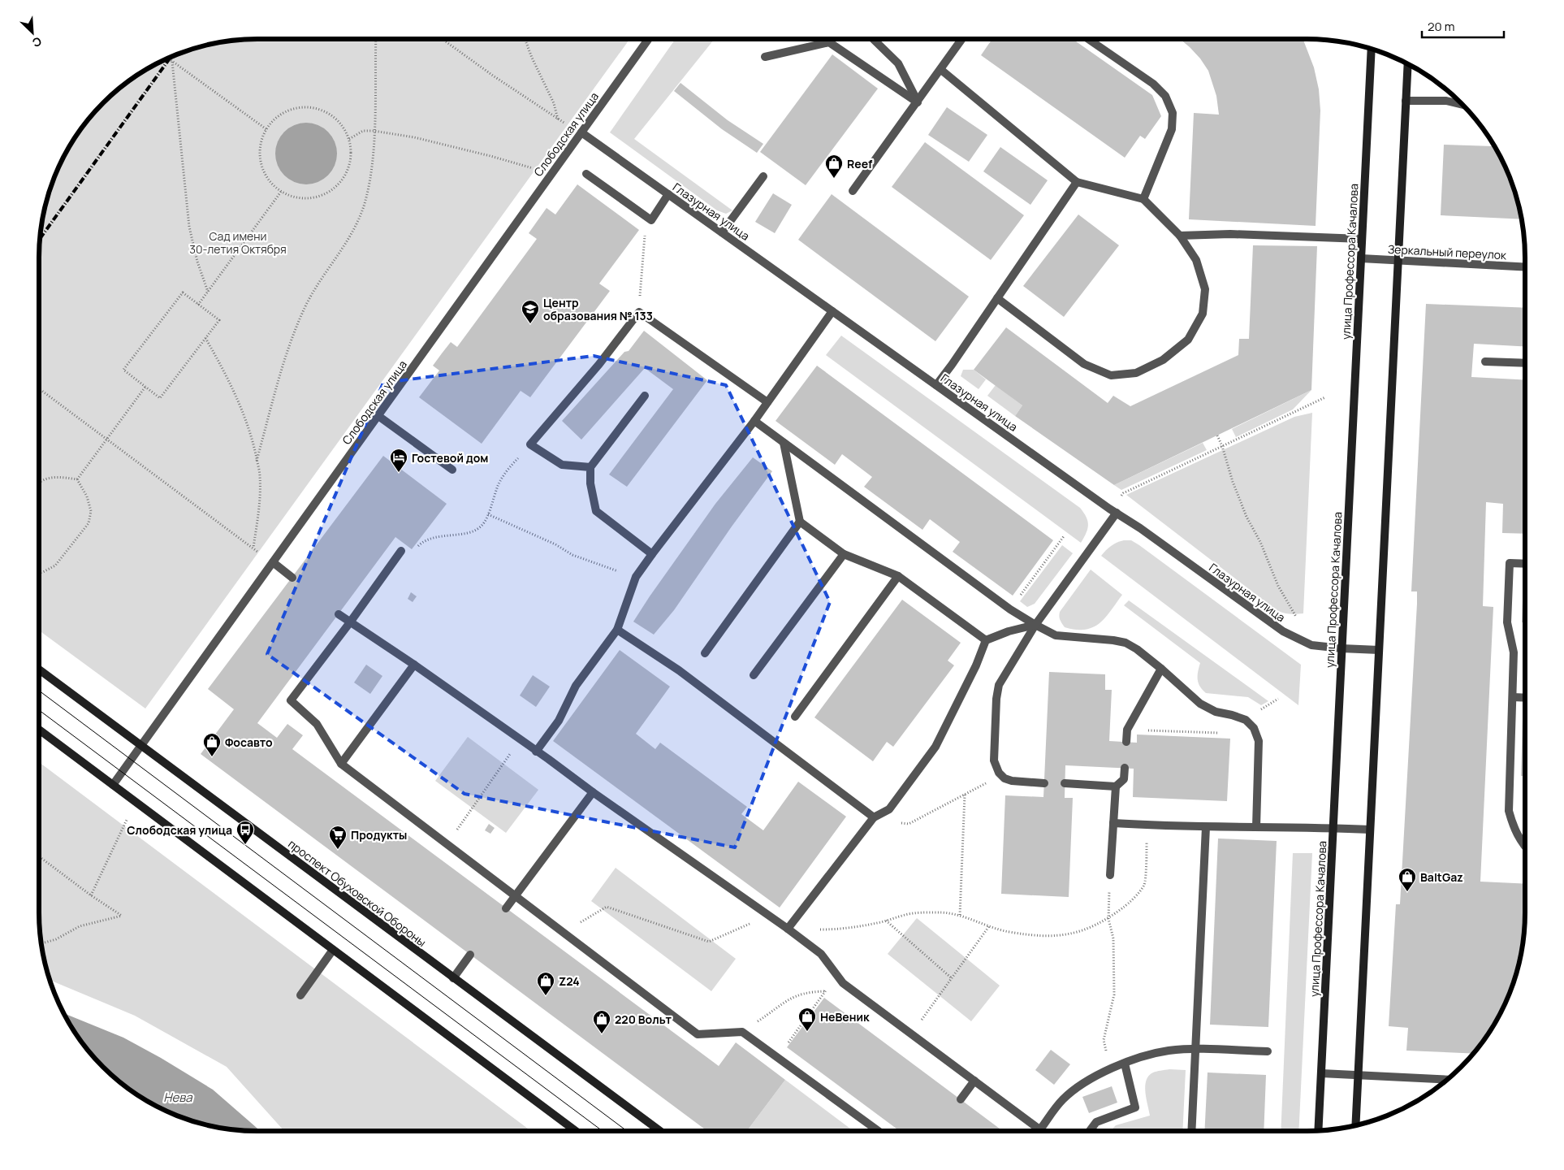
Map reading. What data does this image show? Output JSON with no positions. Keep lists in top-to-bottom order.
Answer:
{
  "streets": {
    "main road": ["улица Профессора Качалова", "проспект Обуховской Обороны"],
    "street": ["Слободская улица", "Глазурная улица", "Зеркальный переулок"]
  },
  "crossings": [
    ["Слободская улица", "Глазурная улица"],
    ["Слободская улица", "проспект Обуховской Обороны"],
    ["Глазурная улица", "улица Профессора Качалова"],
    ["Зеркальный переулок", "улица Профессора Качалова"]
  ],
  "water": ["Нева"],
  "parks": ["Сад имени 30-летия Октября"],
  "places": {
    "shop": [
      "Reef",
      "Фосавто",
      "BaltGaz",
      "Z24",
      "НеВеник",
      "220 Вольт"
    ],
    "school or university": ["Центр образования № 133"],
    "hotel": ["Гостевой дом"],
    "bus stop": ["Слободская улица"],
    "supermarket": ["Продукты"]
  },
  "scale_bar": "20 m",
  "north": "bottom right"
}
